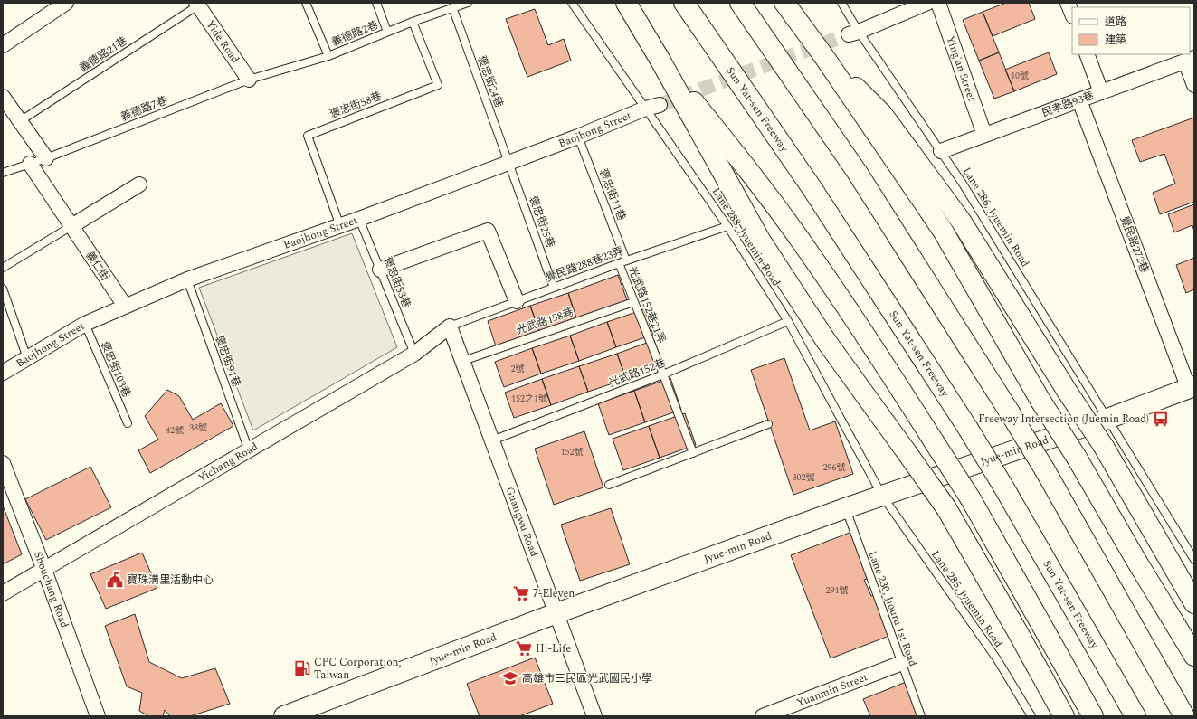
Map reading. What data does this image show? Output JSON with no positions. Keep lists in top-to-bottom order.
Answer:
{
  "streets": {
    "main road": ["Sun Yat-sen Freeway", "Jyue-min Road"],
    "street": [
      "Yide Road",
      "Ying'an Street",
      "民孝路93巷",
      "Baojhong Street",
      "覺民路272巷",
      "義仁街",
      "Yichang Road",
      "Guangwu Road",
      "Shouchang Road",
      "Yuanmin Street"
    ],
    "lane": [
      "義德路2巷",
      "義德路21巷",
      "褒忠街24巷",
      "褒忠街58巷",
      "義德路7巷",
      "褒忠街11巷",
      "Lane 286, Jyuemin Road",
      "褒忠街25巷",
      "Lane 288, Jyuemin Road",
      "覺民路288巷23弄",
      "褒忠街53巷",
      "光武路152巷21弄",
      "光武路158巷",
      "褒忠街91巷",
      "褒忠街103巷",
      "光武路152巷",
      "Lane 285, Jyuemin Road",
      "Lane 230, Jiouru 1st Road"
    ]
  },
  "crossings": [
    ["義德路2巷", "Yide Road"],
    ["義德路2巷", "褒忠街24巷"],
    ["義德路2巷", "褒忠街58巷"],
    ["義德路2巷", "義德路7巷"],
    ["Yide Road", "義德路21巷"],
    ["Yide Road", "義德路7巷"],
    ["Ying'an Street", "民孝路93巷"],
    ["褒忠街24巷", "Baojhong Street"],
    ["褒忠街24巷", "褒忠街25巷"],
    ["民孝路93巷", "Lane 286, Jyuemin Road"],
    ["民孝路93巷", "覺民路272巷"],
    ["褒忠街58巷", "Baojhong Street"],
    ["義德路7巷", "義仁街"],
    ["Baojhong Street", "褒忠街11巷"],
    ["Baojhong Street", "褒忠街25巷"],
    ["Baojhong Street", "Lane 288, Jyuemin Road"],
    ["Baojhong Street", "義仁街"],
    ["Baojhong Street", "褒忠街53巷"],
    ["Baojhong Street", "褒忠街91巷"],
    ["Baojhong Street", "褒忠街103巷"],
    ["褒忠街11巷", "覺民路288巷23弄"],
    ["Lane 286, Jyuemin Road", "Jyue-min Road"],
    ["褒忠街25巷", "覺民路288巷23弄"],
    ["Lane 288, Jyuemin Road", "覺民路288巷23弄"],
    ["Lane 288, Jyuemin Road", "光武路152巷"],
    ["Lane 288, Jyuemin Road", "Jyue-min Road"],
    ["Lane 288, Jyuemin Road", "Lane 285, Jyuemin Road"],
    ["覺民路272巷", "Jyue-min Road"],
    ["覺民路288巷23弄", "光武路152巷21弄"],
    ["覺民路288巷23弄", "Yichang Road"],
    ["覺民路288巷23弄", "Guangwu Road"],
    ["褒忠街53巷", "Yichang Road"],
    ["光武路152巷21弄", "光武路158巷"],
    ["光武路152巷21弄", "光武路152巷"],
    ["光武路158巷", "Guangwu Road"],
    ["褒忠街91巷", "Yichang Road"],
    ["光武路152巷", "Guangwu Road"],
    ["Jyue-min Road", "Guangwu Road"],
    ["Jyue-min Road", "Lane 285, Jyuemin Road"],
    ["Jyue-min Road", "Lane 230, Jiouru 1st Road"],
    ["Yichang Road", "Guangwu Road"],
    ["Yichang Road", "Shouchang Road"],
    ["Lane 230, Jiouru 1st Road", "Yuanmin Street"]
  ],
  "places": {
    "bus stop": ["Freeway Intersection (Juemin Road)"],
    "public building": ["寶珠溝里活動中心"],
    "supermarket": ["7-Eleven", "Hi-Life"],
    "fuel station": ["CPC Corporation, Taiwan"],
    "school or university": ["高雄市三民區光武國民小學"]
  },
  "house_numbers": [
    "10號",
    "2號",
    "152之1號",
    "38號",
    "42號",
    "152號",
    "296號",
    "302號",
    "291號"
  ],
  "legend": ["道路", "建築"]
}
